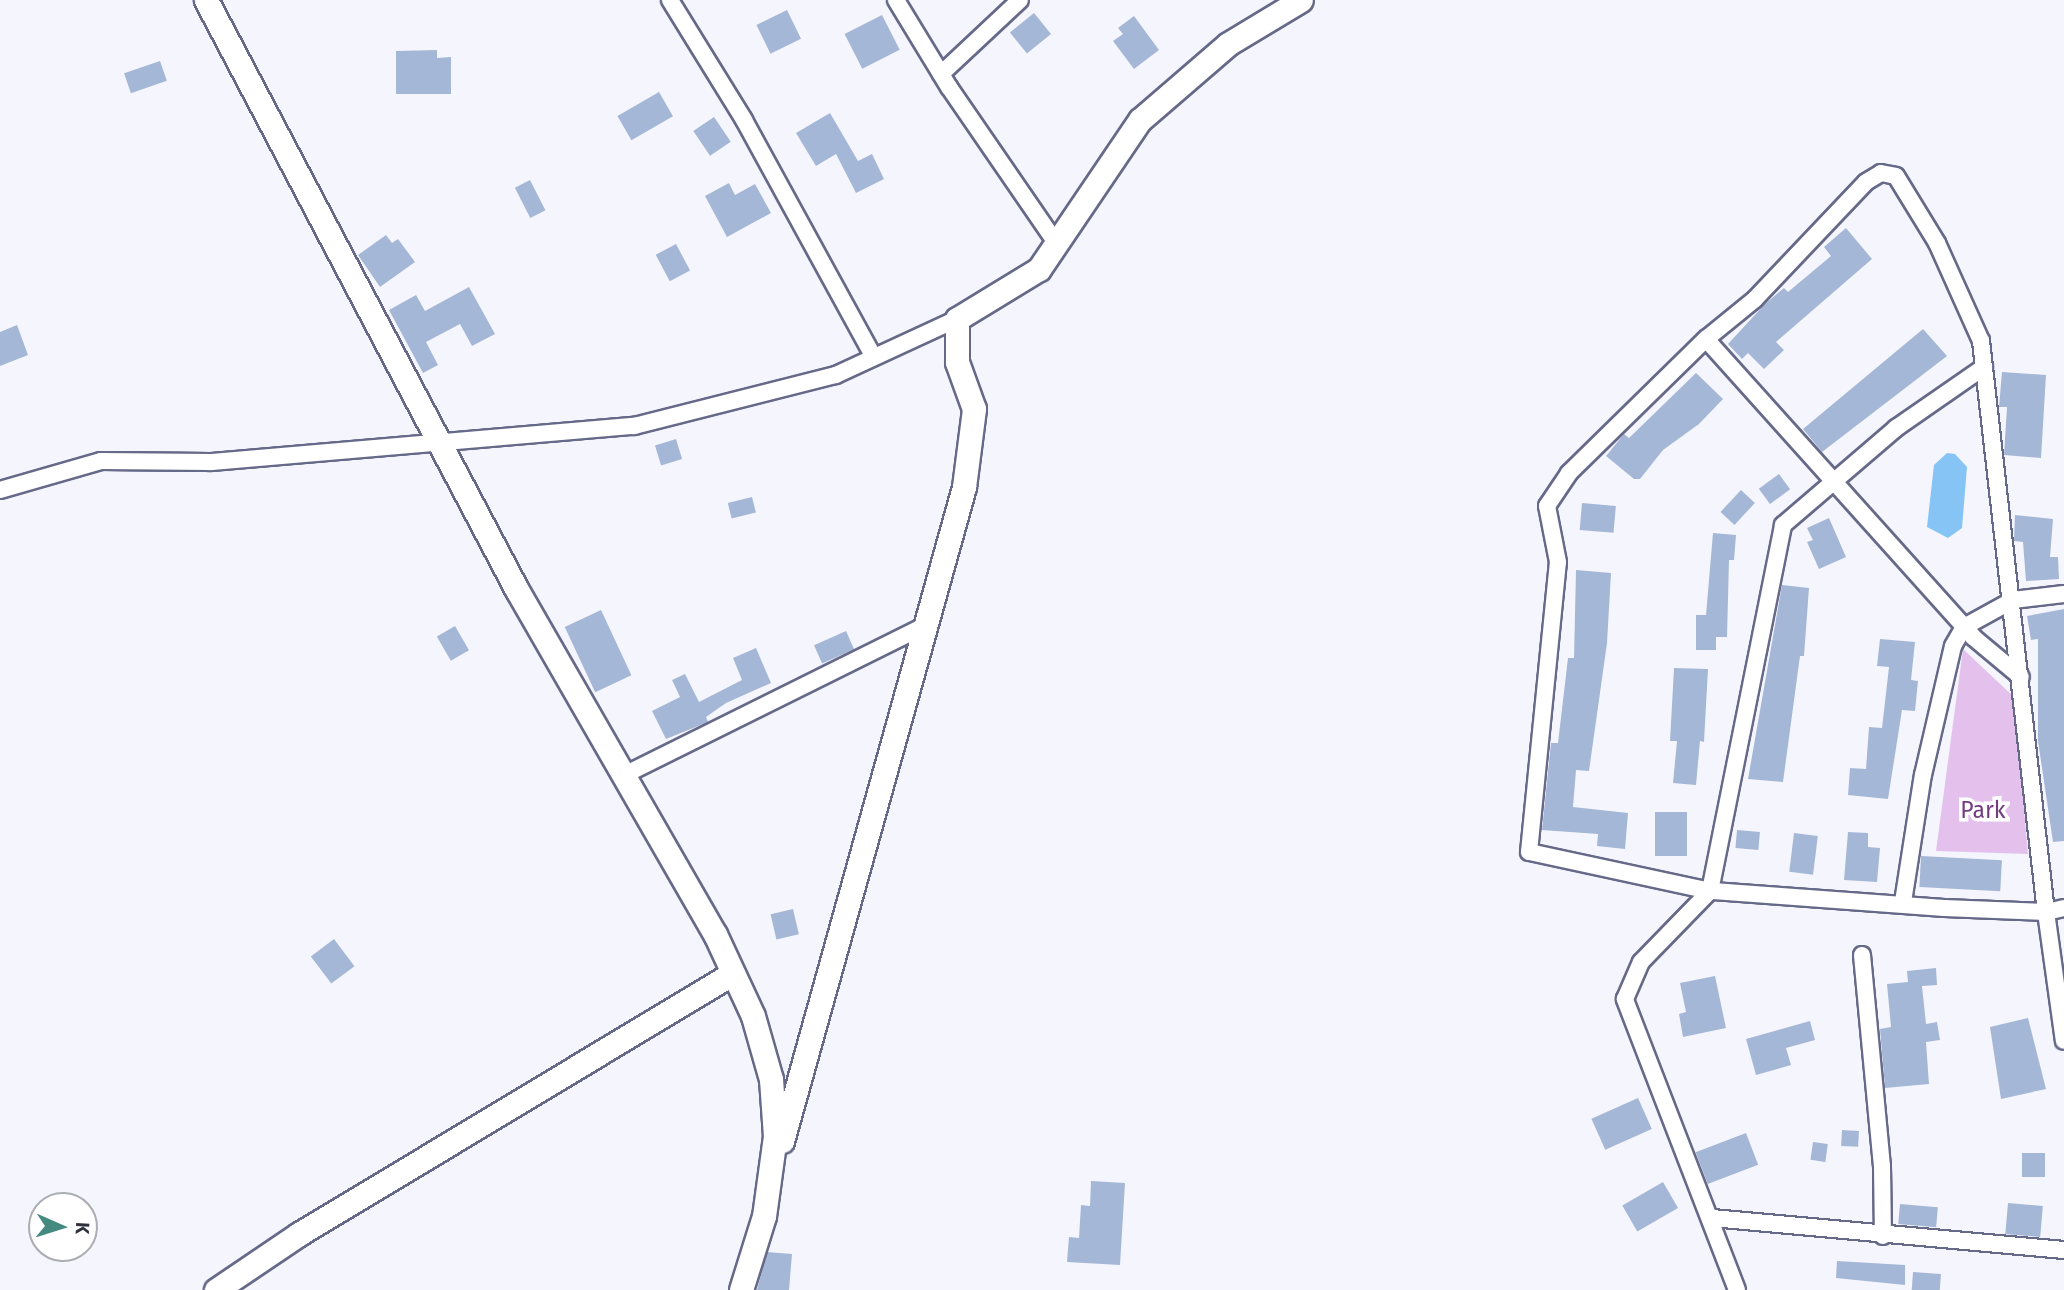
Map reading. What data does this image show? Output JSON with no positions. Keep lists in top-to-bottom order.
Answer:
{
  "parks": ["Park"],
  "north": "right"
}
